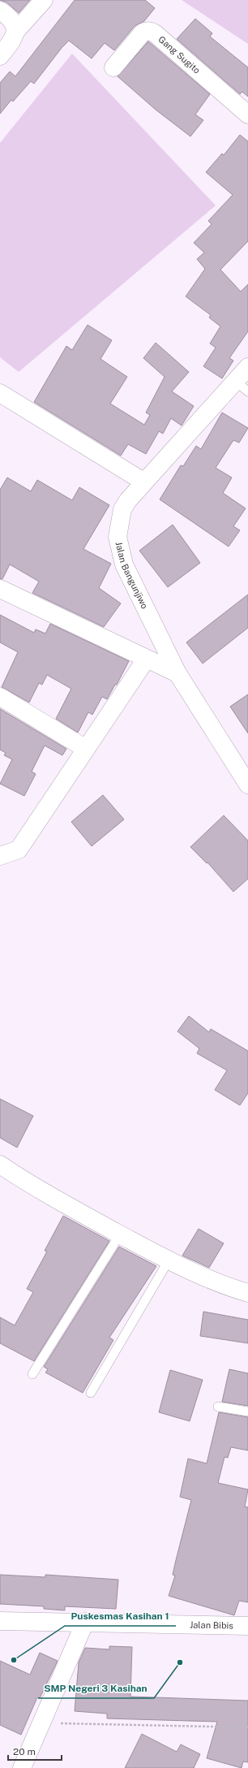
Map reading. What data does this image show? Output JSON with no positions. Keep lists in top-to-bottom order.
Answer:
{
  "streets": {
    "street": ["Gang Sugito", "Jalan Bangunjiwo", "Jalan Bibis"]
  },
  "places": ["Puskesmas Kasihan 1", "SMP Negeri 3 Kasihan"],
  "scale_bar": "20 m"
}
